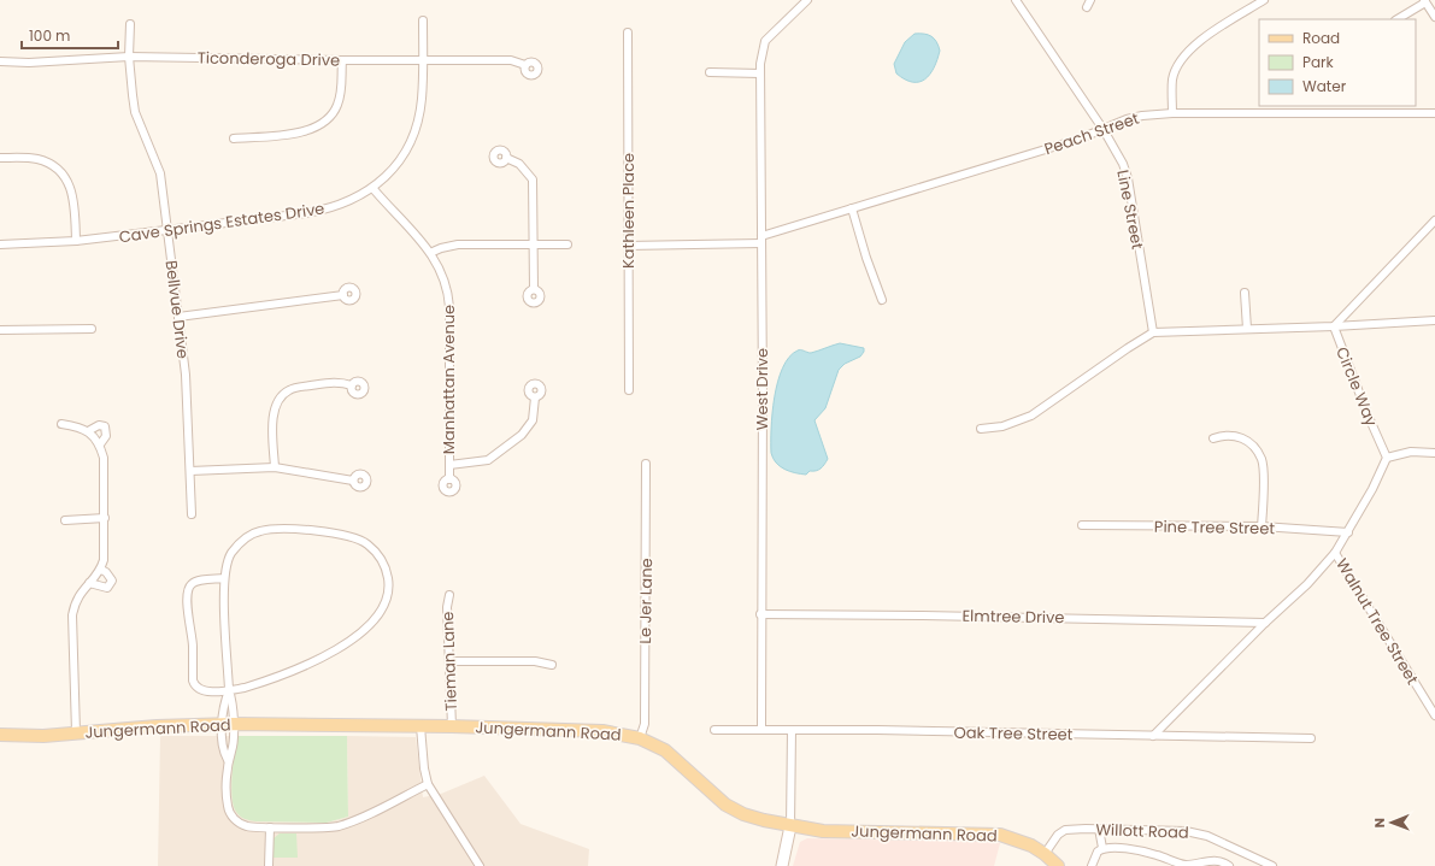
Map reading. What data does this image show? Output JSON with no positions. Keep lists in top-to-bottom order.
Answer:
{
  "streets": {
    "main road": ["Jungermann Road"],
    "street": [
      "Ticonderoga Drive",
      "Peach Street",
      "Line Street",
      "Kathleen Place",
      "Cave Springs Estates Drive",
      "Bellvue Drive",
      "Manhattan Avenue",
      "Circle Way",
      "West Drive",
      "Pine Tree Street",
      "Le Jer Lane",
      "Elmtree Drive",
      "Walnut Tree Street",
      "Tieman Lane",
      "Oak Tree Street",
      "Willott Road"
    ]
  },
  "crossings": [
    ["Ticonderoga Drive", "Cave Springs Estates Drive"],
    ["Ticonderoga Drive", "Bellvue Drive"],
    ["Peach Street", "Line Street"],
    ["Peach Street", "Kathleen Place"],
    ["Peach Street", "West Drive"],
    ["Line Street", "Circle Way"],
    ["Cave Springs Estates Drive", "Bellvue Drive"],
    ["Cave Springs Estates Drive", "Manhattan Avenue"],
    ["West Drive", "Elmtree Drive"],
    ["West Drive", "Oak Tree Street"],
    ["Le Jer Lane", "Jungermann Road"],
    ["Tieman Lane", "Jungermann Road"],
    ["Jungermann Road", "Willott Road"]
  ],
  "legend": ["Road", "Park", "Water"],
  "scale_bar": "100 m",
  "north": "left"
}
